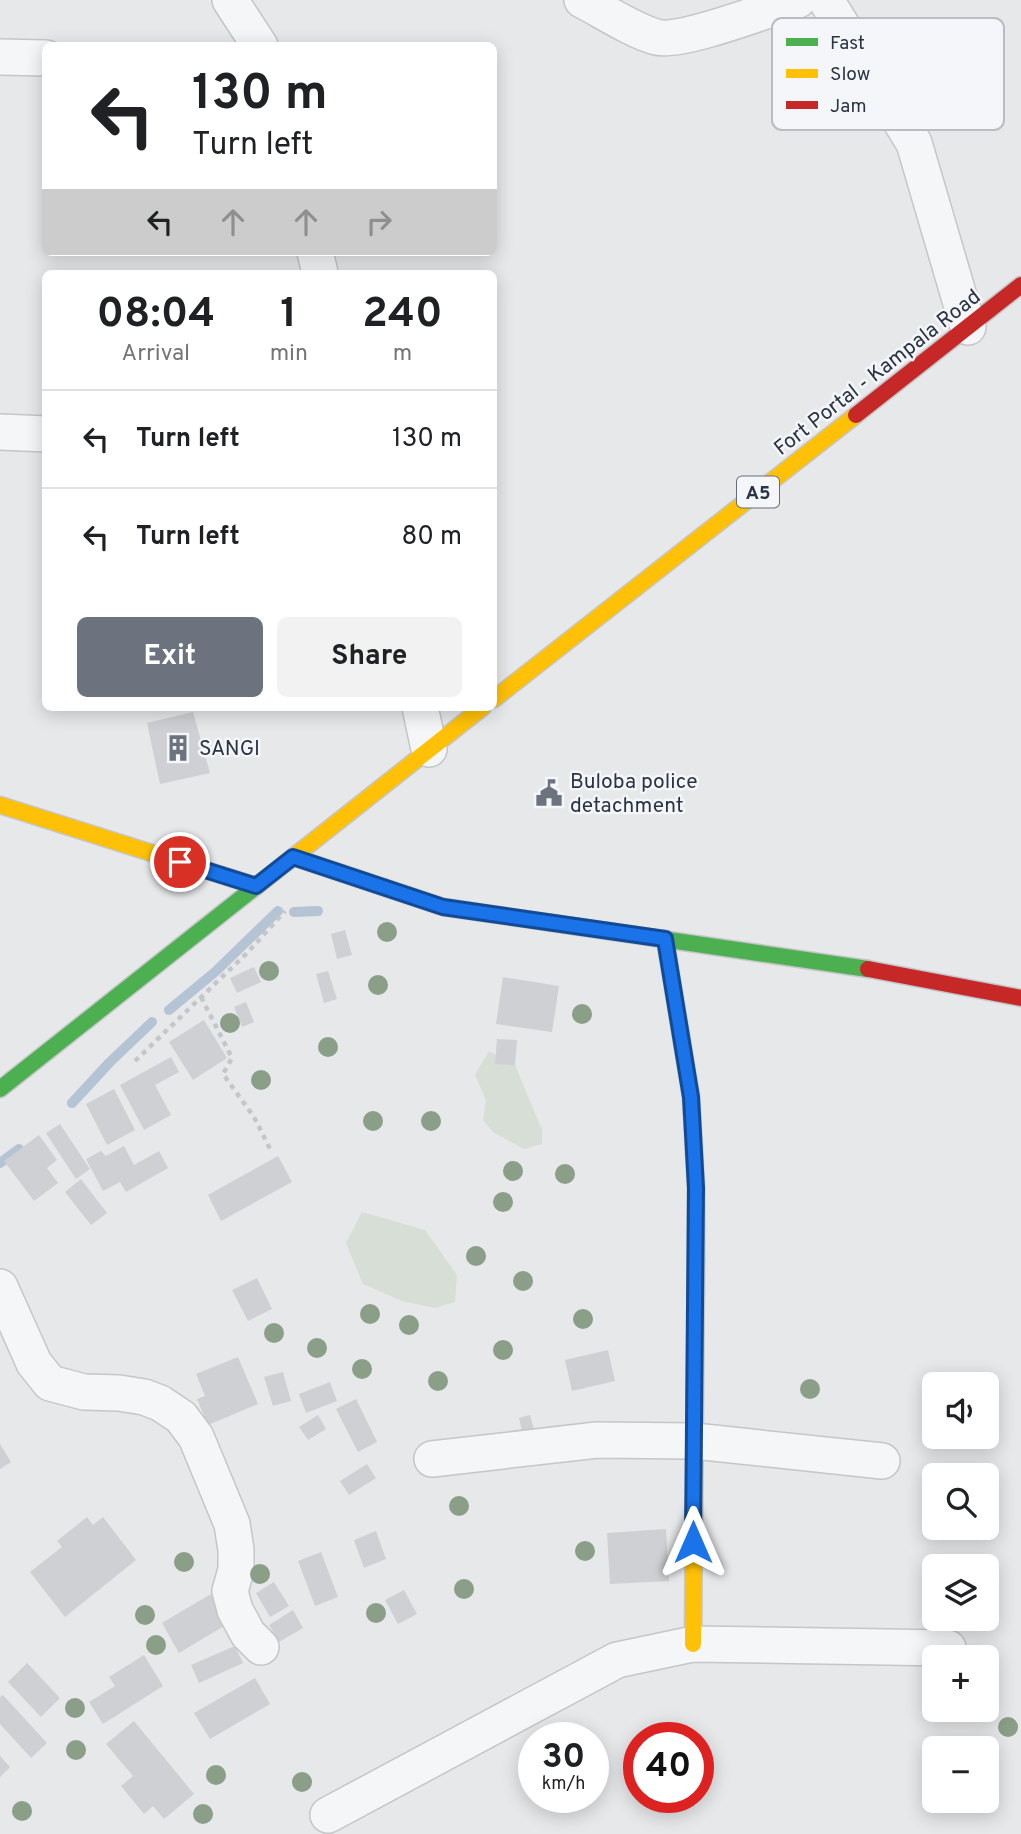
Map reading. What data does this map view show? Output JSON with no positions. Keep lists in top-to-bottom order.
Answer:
{
  "streets": {
    "main road": ["Fort Portal - Kampala Road", "A5"]
  },
  "places": {
    "building": ["SANGI"],
    "public building": ["Buloba police detachment"]
  },
  "legend": ["Fast", "Slow", "Jam"],
  "page": {
    "turn": ["130 m", "Turn left"],
    "eta": [
      "08:04",
      "Arrival",
      "1",
      "min",
      "240",
      "m"
    ],
    "list": [
      {
        "name": "Turn left",
        "value": "130 m"
      },
      {
        "name": "Turn left",
        "value": "80 m"
      }
    ],
    "buttons": ["Exit", "Share"],
    "map_buttons": ["+", "−"],
    "speed": "30 km/h",
    "limit": "40"
  }
}
